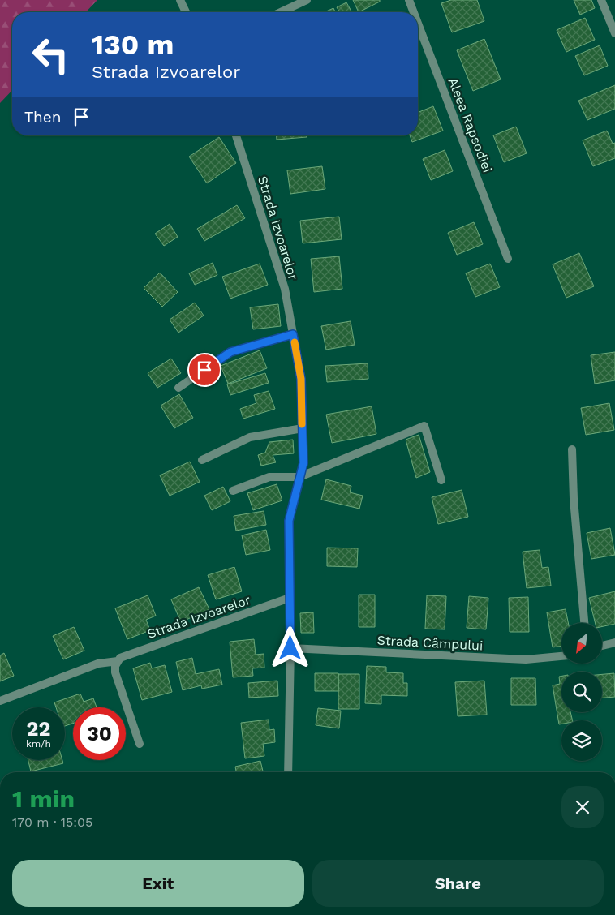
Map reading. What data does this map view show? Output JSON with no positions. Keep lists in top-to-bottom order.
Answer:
{
  "streets": {
    "street": ["Aleea Rapsodiei", "Strada Izvoarelor", "Strada Câmpului"]
  },
  "crossings": [
    ["Strada Izvoarelor", "Strada Câmpului"]
  ],
  "north": "bottom left",
  "page": {
    "turn": ["130 m", "Strada Izvoarelor"],
    "then": "Then",
    "speed": "22 km/h",
    "limit": "30",
    "heading": ["1 min", "170 m · 15:05"],
    "buttons": ["Exit", "Share"]
  }
}
